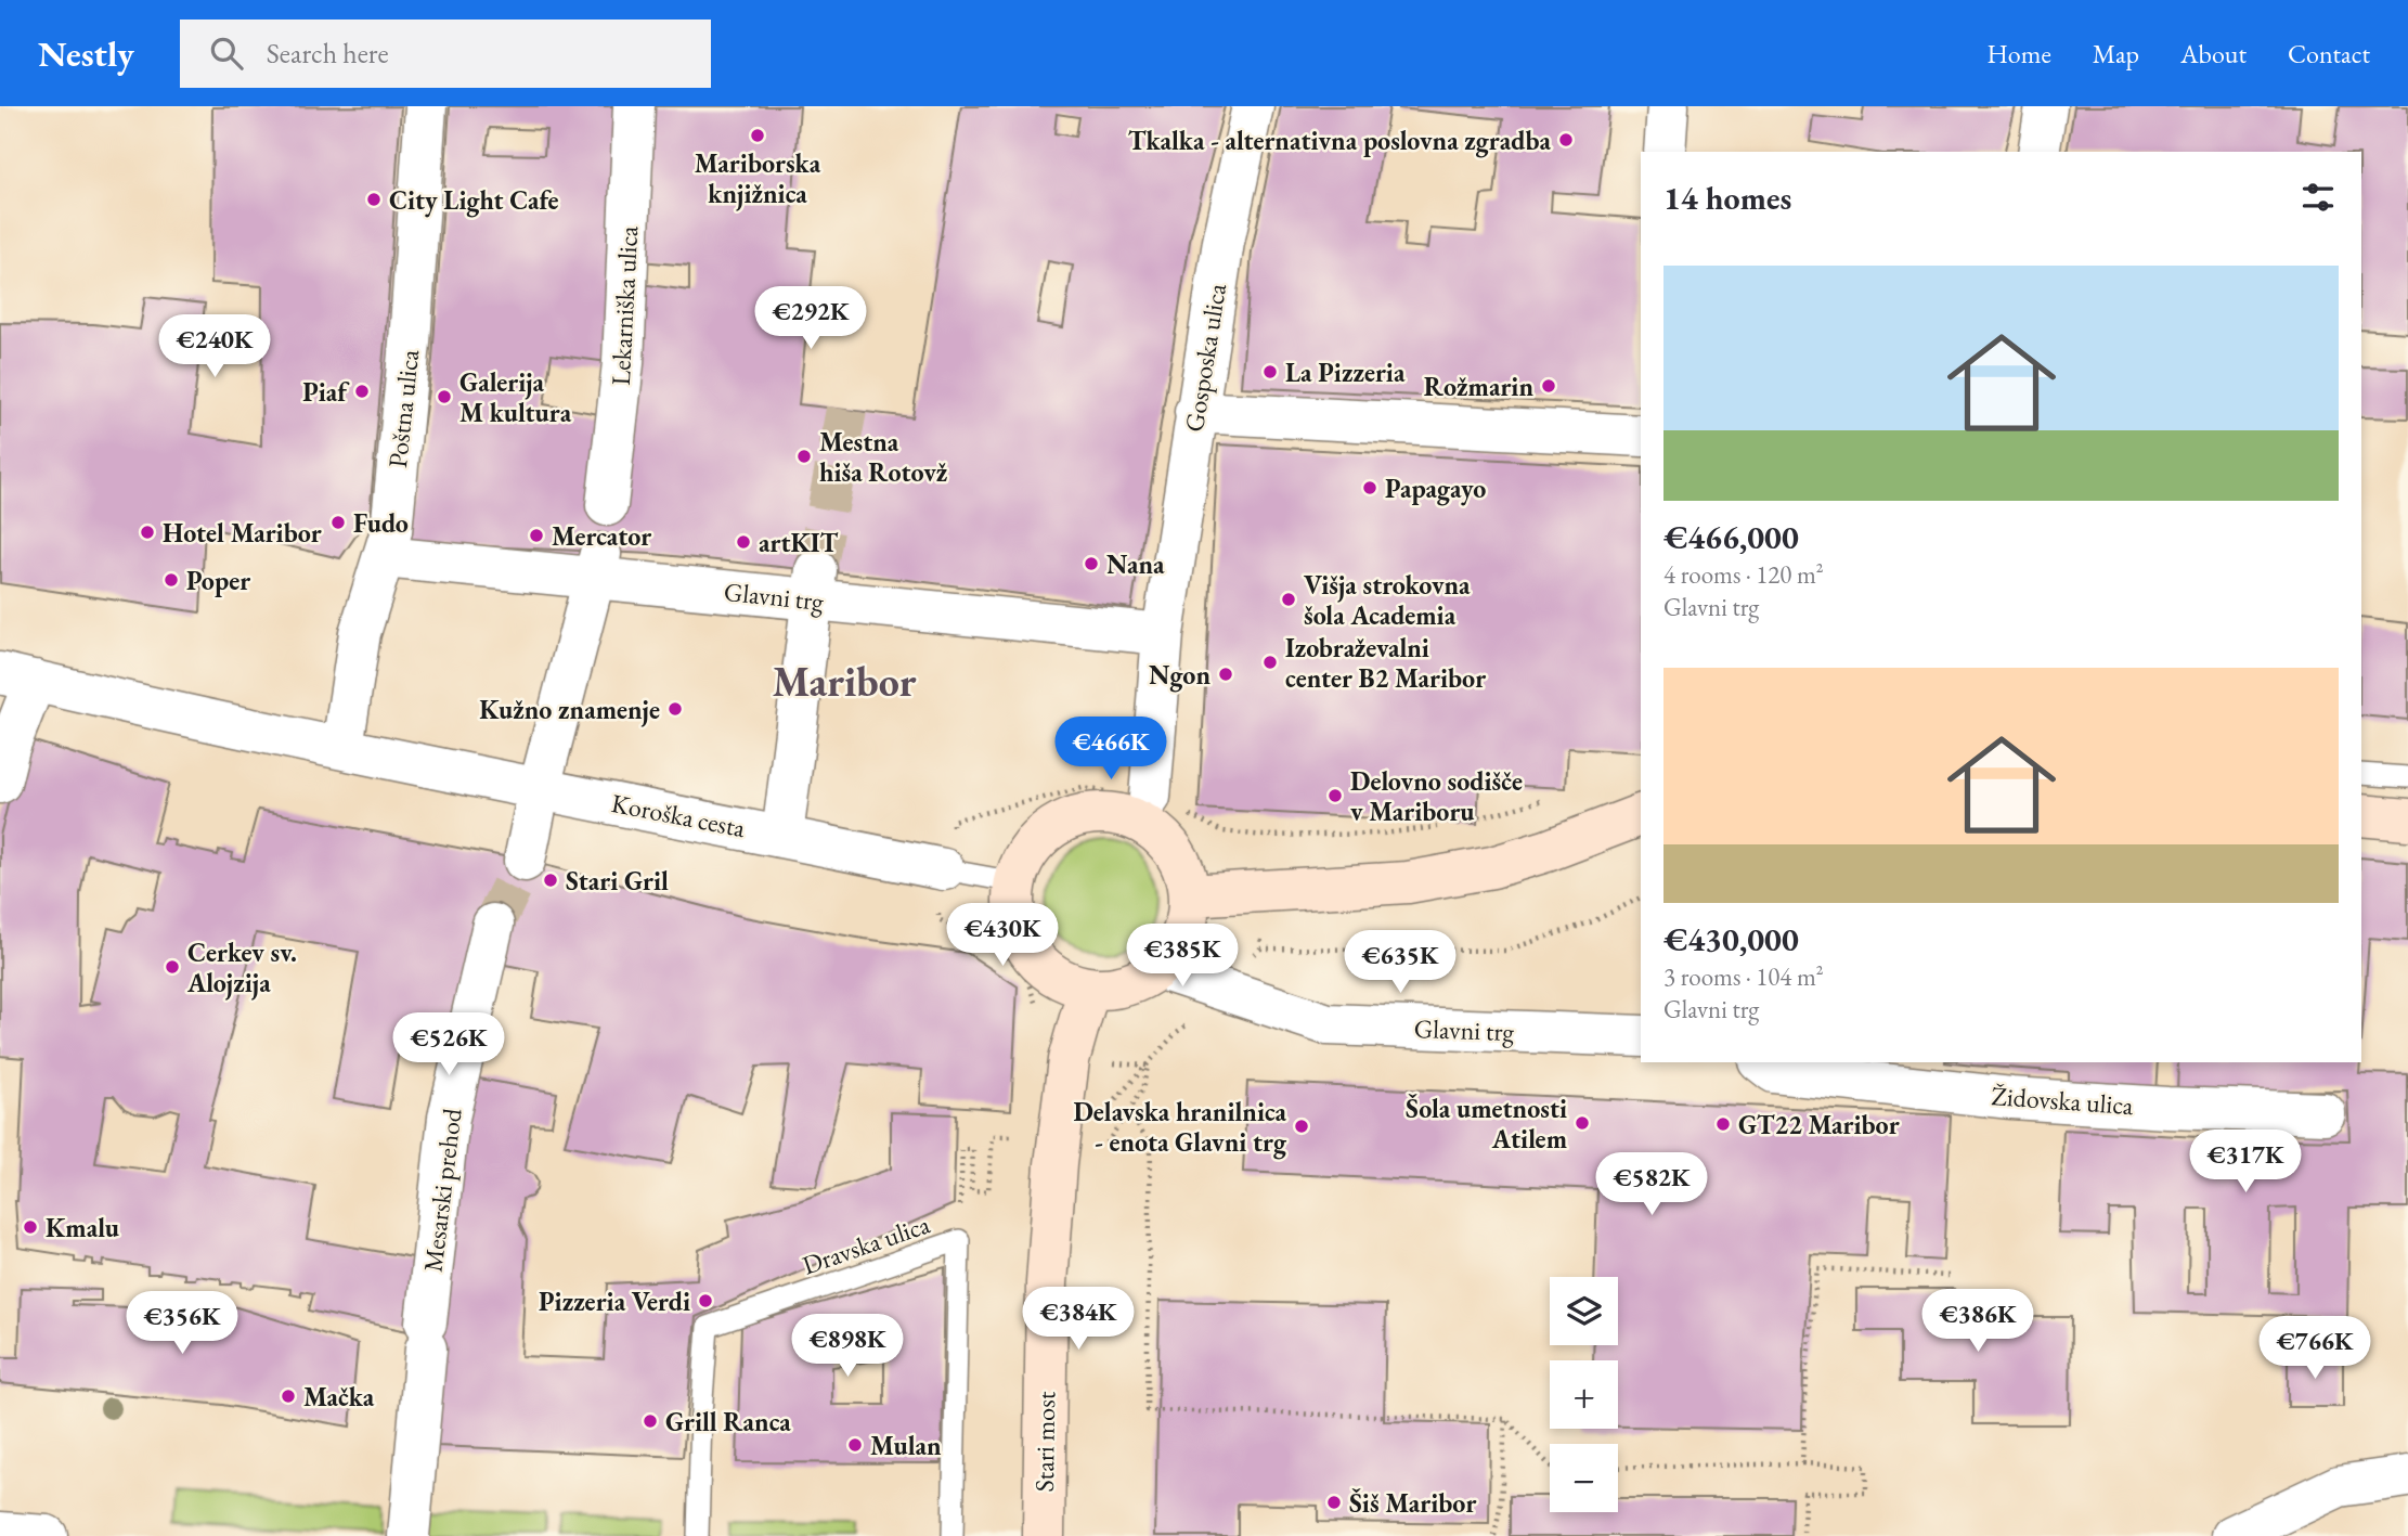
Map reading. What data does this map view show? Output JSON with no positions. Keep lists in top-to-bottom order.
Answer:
{
  "streets": {
    "street": [
      "Lekarniška ulica",
      "Gosposka ulica",
      "Poštna ulica",
      "Glavni trg",
      "Koroška cesta",
      "Židovska ulica",
      "Mesarski prehod",
      "Stari most"
    ],
    "lane": ["Dravska ulica"]
  },
  "crossings": [
    ["Gosposka ulica", "Glavni trg"],
    ["Poštna ulica", "Glavni trg"],
    ["Poštna ulica", "Koroška cesta"],
    ["Glavni trg", "Koroška cesta"],
    ["Glavni trg", "Stari most"],
    ["Koroška cesta", "Stari most"]
  ],
  "districts": ["Maribor"],
  "places": [
    "Mariborska knjižnica",
    "Tkalka - alternativna poslovna zgradba",
    "City Light Cafe",
    "La Pizzeria",
    "Rožmarin",
    "Piaf",
    "Galerija M kultura",
    "Mestna hiša Rotovž",
    "Papagayo",
    "Fudo",
    "Hotel Maribor",
    "Mercator",
    "artKIT",
    "Nana",
    "Poper",
    "Višja strokovna šola Academia",
    "Izobraževalni center B2 Maribor",
    "Ngon",
    "Kužno znamenje",
    "Delovno sodišče v Mariboru",
    "Stari Gril",
    "Cerkev sv. Alojzija",
    "Šola umetnosti Atilem",
    "GT22 Maribor",
    "Delavska hranilnica - enota Glavni trg",
    "Kmalu",
    "Pizzeria Verdi",
    "Mačka",
    "Grill Ranca",
    "Mulan",
    "Šiš Maribor"
  ],
  "page": {
    "header": "Nestly",
    "search": "Search here",
    "nav": [
      "Home",
      "Map",
      "About",
      "Contact"
    ],
    "heading": "14 homes",
    "list": [
      {
        "name": "€466,000",
        "note": "4 rooms · 120 m² · Glavni trg"
      },
      {
        "name": "€430,000",
        "note": "3 rooms · 104 m² · Glavni trg"
      }
    ],
    "price": [
      "€292K",
      "€240K",
      "€466K",
      "€430K",
      "€385K",
      "€635K",
      "€526K",
      "€317K",
      "€582K",
      "€384K",
      "€386K",
      "€356K",
      "€898K",
      "€766K"
    ],
    "map_buttons": ["+", "−"]
  }
}
